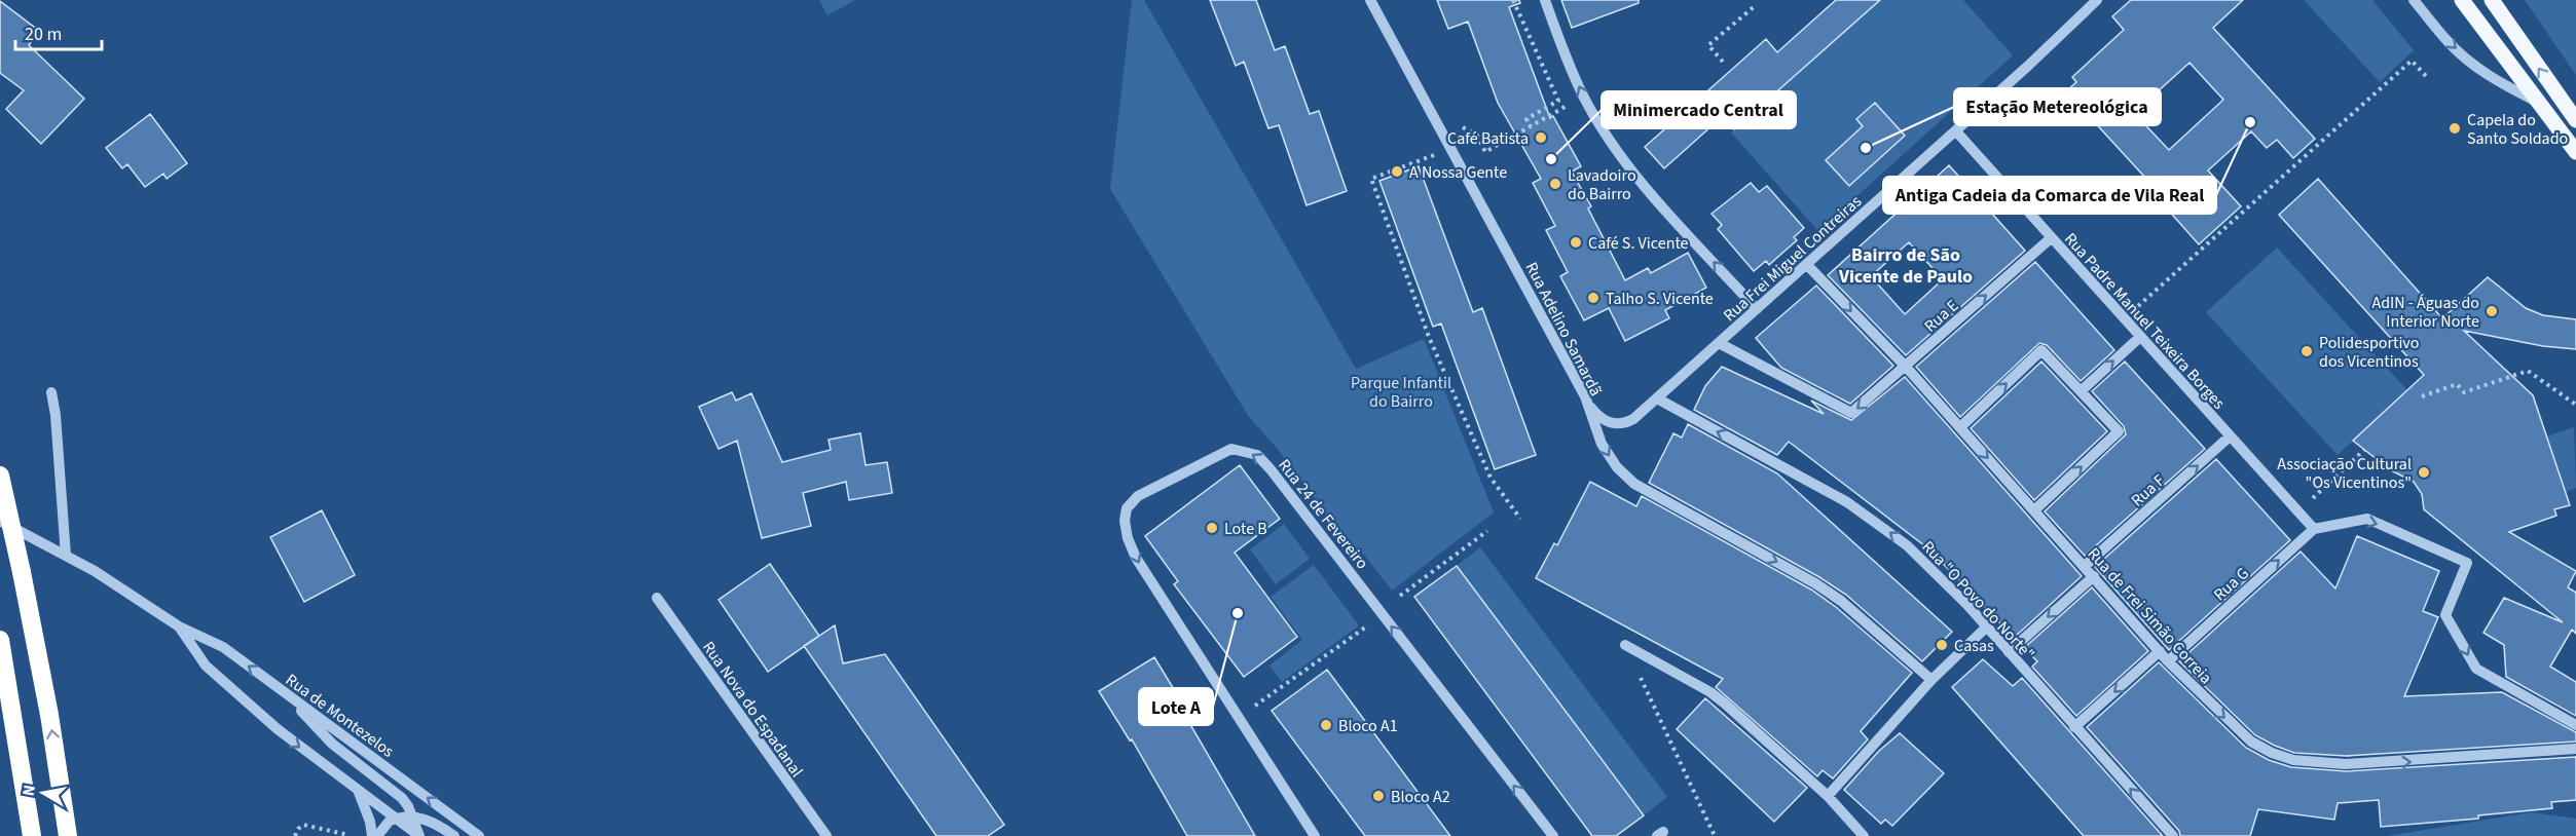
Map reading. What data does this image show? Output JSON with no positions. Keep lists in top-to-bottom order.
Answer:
{
  "streets": {
    "street": [
      "Rua Frei Miguel Contreiras",
      "Rua E",
      "Rua Padre Manuel Teixeira Borges",
      "Rua Adelino Samardã",
      "Rua F",
      "Rua 24 de Fevereiro",
      "Rua G",
      "Rua \"O Povo do Norte\"",
      "Rua de Frei Simão Correia",
      "Rua Nova do Espadanal",
      "Rua de Montezelos"
    ]
  },
  "crossings": [
    ["Rua Frei Miguel Contreiras", "Rua E"],
    ["Rua Frei Miguel Contreiras", "Rua Padre Manuel Teixeira Borges"],
    ["Rua Frei Miguel Contreiras", "Rua Adelino Samardã"],
    ["Rua Frei Miguel Contreiras", "Rua \"O Povo do Norte\""],
    ["Rua Frei Miguel Contreiras", "Rua de Frei Simão Correia"],
    ["Rua E", "Rua Padre Manuel Teixeira Borges"],
    ["Rua E", "Rua de Frei Simão Correia"],
    ["Rua Padre Manuel Teixeira Borges", "Rua F"],
    ["Rua Padre Manuel Teixeira Borges", "Rua G"],
    ["Rua F", "Rua de Frei Simão Correia"],
    ["Rua G", "Rua de Frei Simão Correia"]
  ],
  "one_way": [
    "Rua Adelino Samardã",
    "Rua F",
    "Rua G",
    "Rua \"O Povo do Norte\"",
    "Rua de Frei Simão Correia"
  ],
  "districts": ["Bairro de São Vicente de Paulo"],
  "parks": ["Parque Infantil do Bairro"],
  "places": [
    "Antiga Cadeia da Comarca de Vila Real",
    "Capela do Santo Soldado",
    "Café Batista",
    "Estação Metereológica",
    "Minimercado Central",
    "A Nossa Gente",
    "Lavadoiro do Bairro",
    "Café S. Vicente",
    "Talho S. Vicente",
    "AdIN - Águas do Interior Norte",
    "Polidesportivo dos Vicentinos",
    "Associação Cultural \"Os Vicentinos\"",
    "Lote B",
    "Lote A",
    "Casas",
    "Bloco A1",
    "Bloco A2"
  ],
  "scale_bar": "20 m",
  "north": "left"
}
